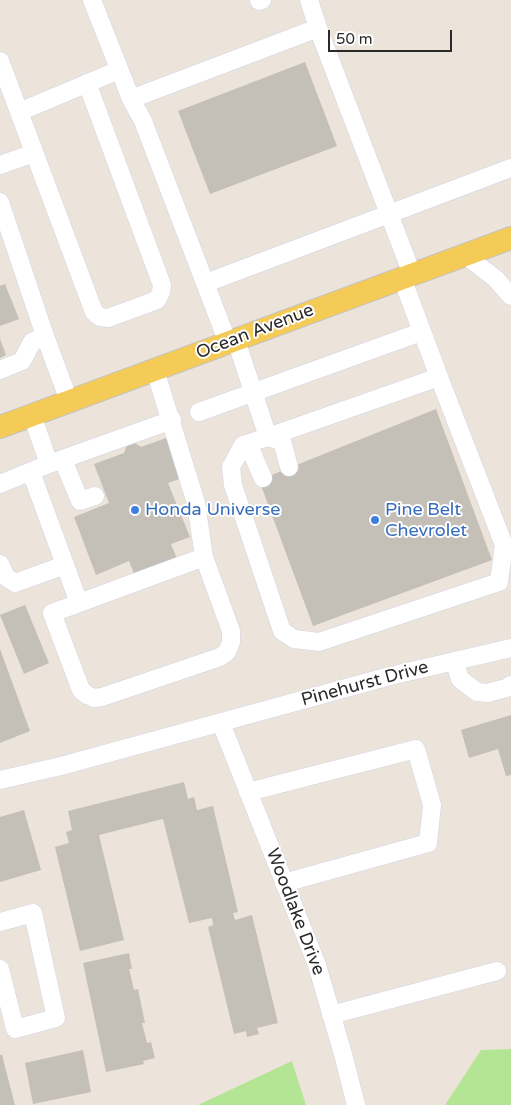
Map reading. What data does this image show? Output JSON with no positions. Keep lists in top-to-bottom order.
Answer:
{
  "streets": {
    "main road": ["Ocean Avenue"],
    "street": ["Pinehurst Drive", "Woodlake Drive"]
  },
  "crossings": [
    ["Pinehurst Drive", "Woodlake Drive"]
  ],
  "places": ["Honda Universe", "Pine Belt Chevrolet"],
  "scale_bar": "50 m"
}
